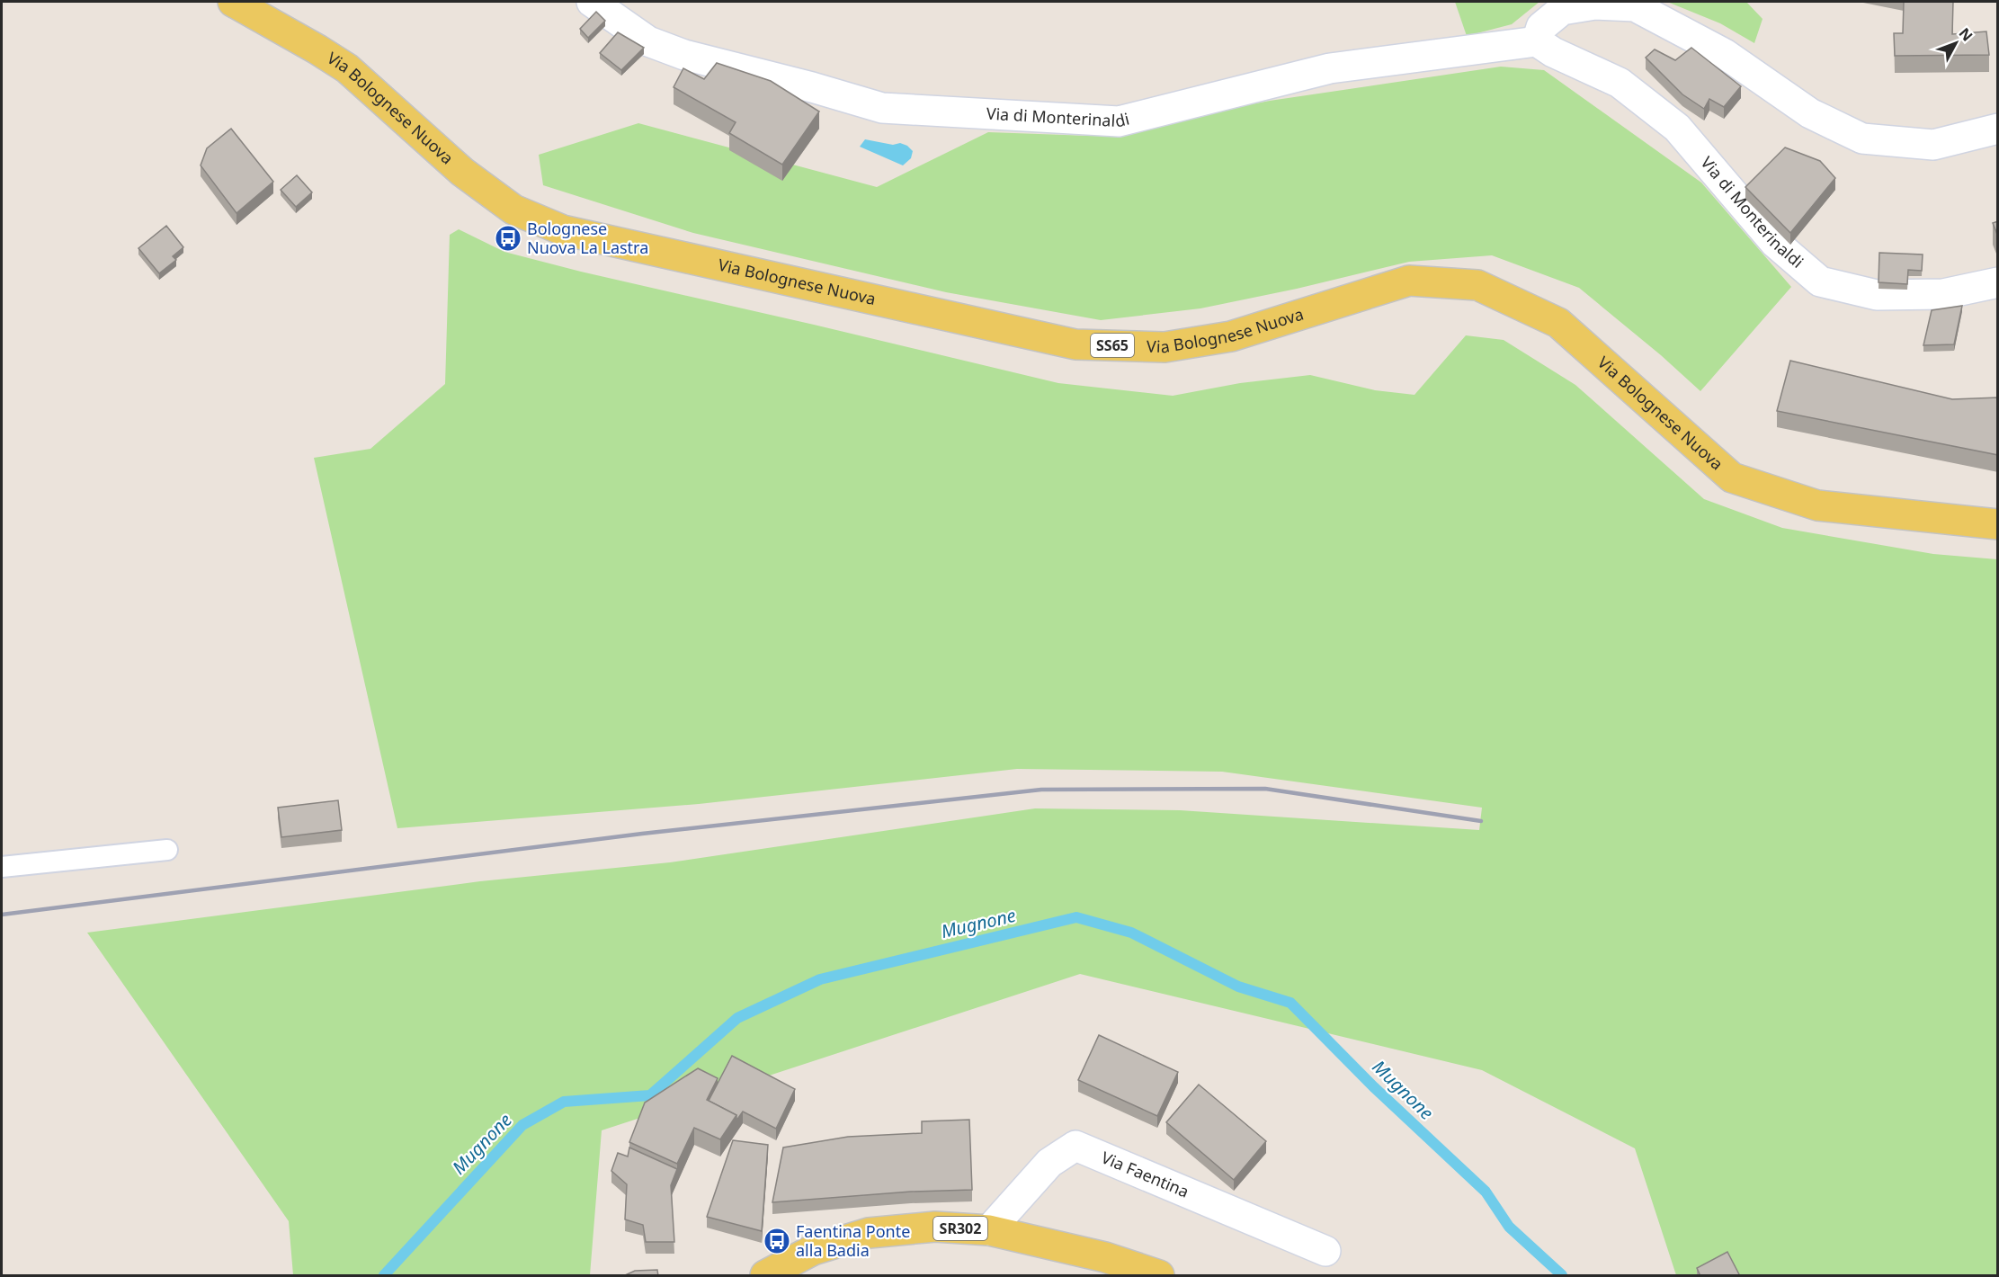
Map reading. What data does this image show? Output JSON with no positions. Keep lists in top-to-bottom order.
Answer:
{
  "streets": {
    "main road": ["Via Bolognese Nuova", "SS65", "SR302"],
    "street": ["Via di Monterinaldi", "Via Faentina"]
  },
  "crossings": [
    ["Via Faentina", "SR302"]
  ],
  "water": ["Mugnone"],
  "places": {
    "bus stop": ["Bolognese Nuova La Lastra", "Faentina Ponte alla Badia"]
  },
  "north": "top right"
}
